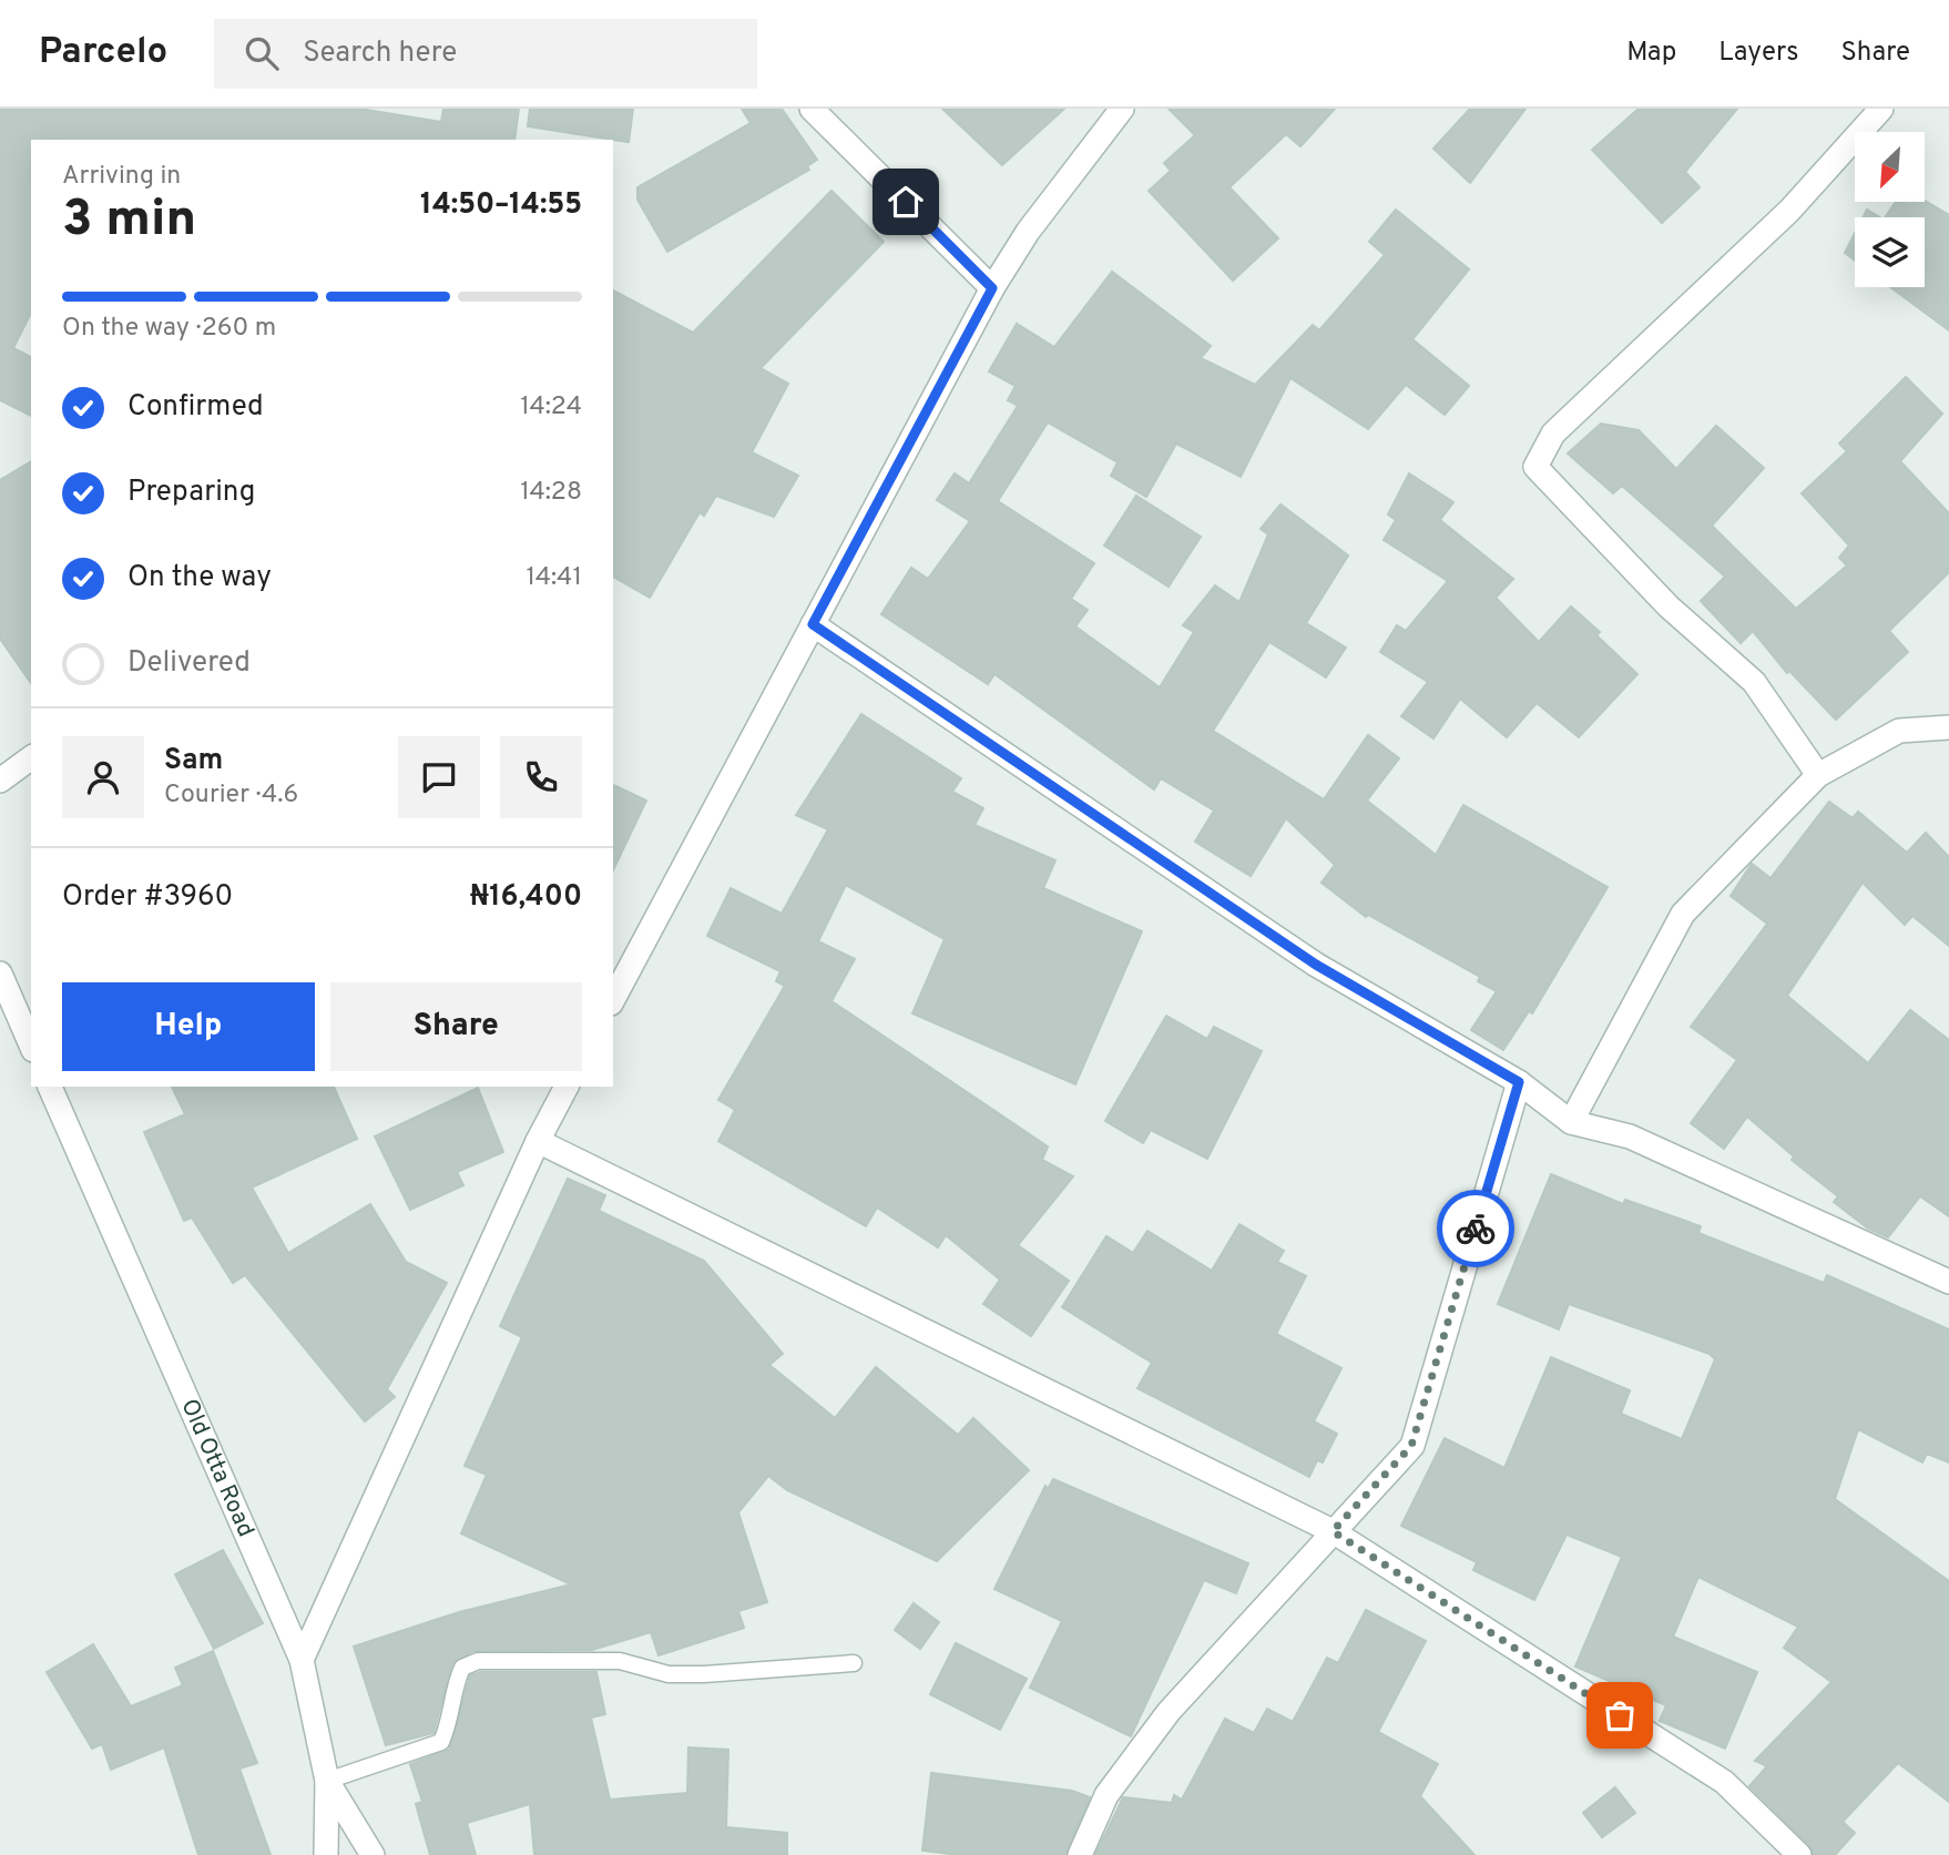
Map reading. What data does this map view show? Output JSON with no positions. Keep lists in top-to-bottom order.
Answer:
{
  "streets": {
    "street": ["Old Otta Road"]
  },
  "north": "bottom left",
  "page": {
    "header": "Parcelo",
    "search": "Search here",
    "nav": ["Map", "Layers", "Share"],
    "heading": ["3 min", "Arriving in", "14:50–14:55"],
    "panel": [
      "Sam",
      "Courier · 4.6",
      "Order #3960",
      "₦16,400"
    ],
    "bar": "On the way · 260 m",
    "list": [
      ["Confirmed", "14:24"],
      ["Preparing", "14:28"],
      ["On the way", "14:41"],
      "Delivered"
    ],
    "buttons": ["Help", "Share"]
  }
}
